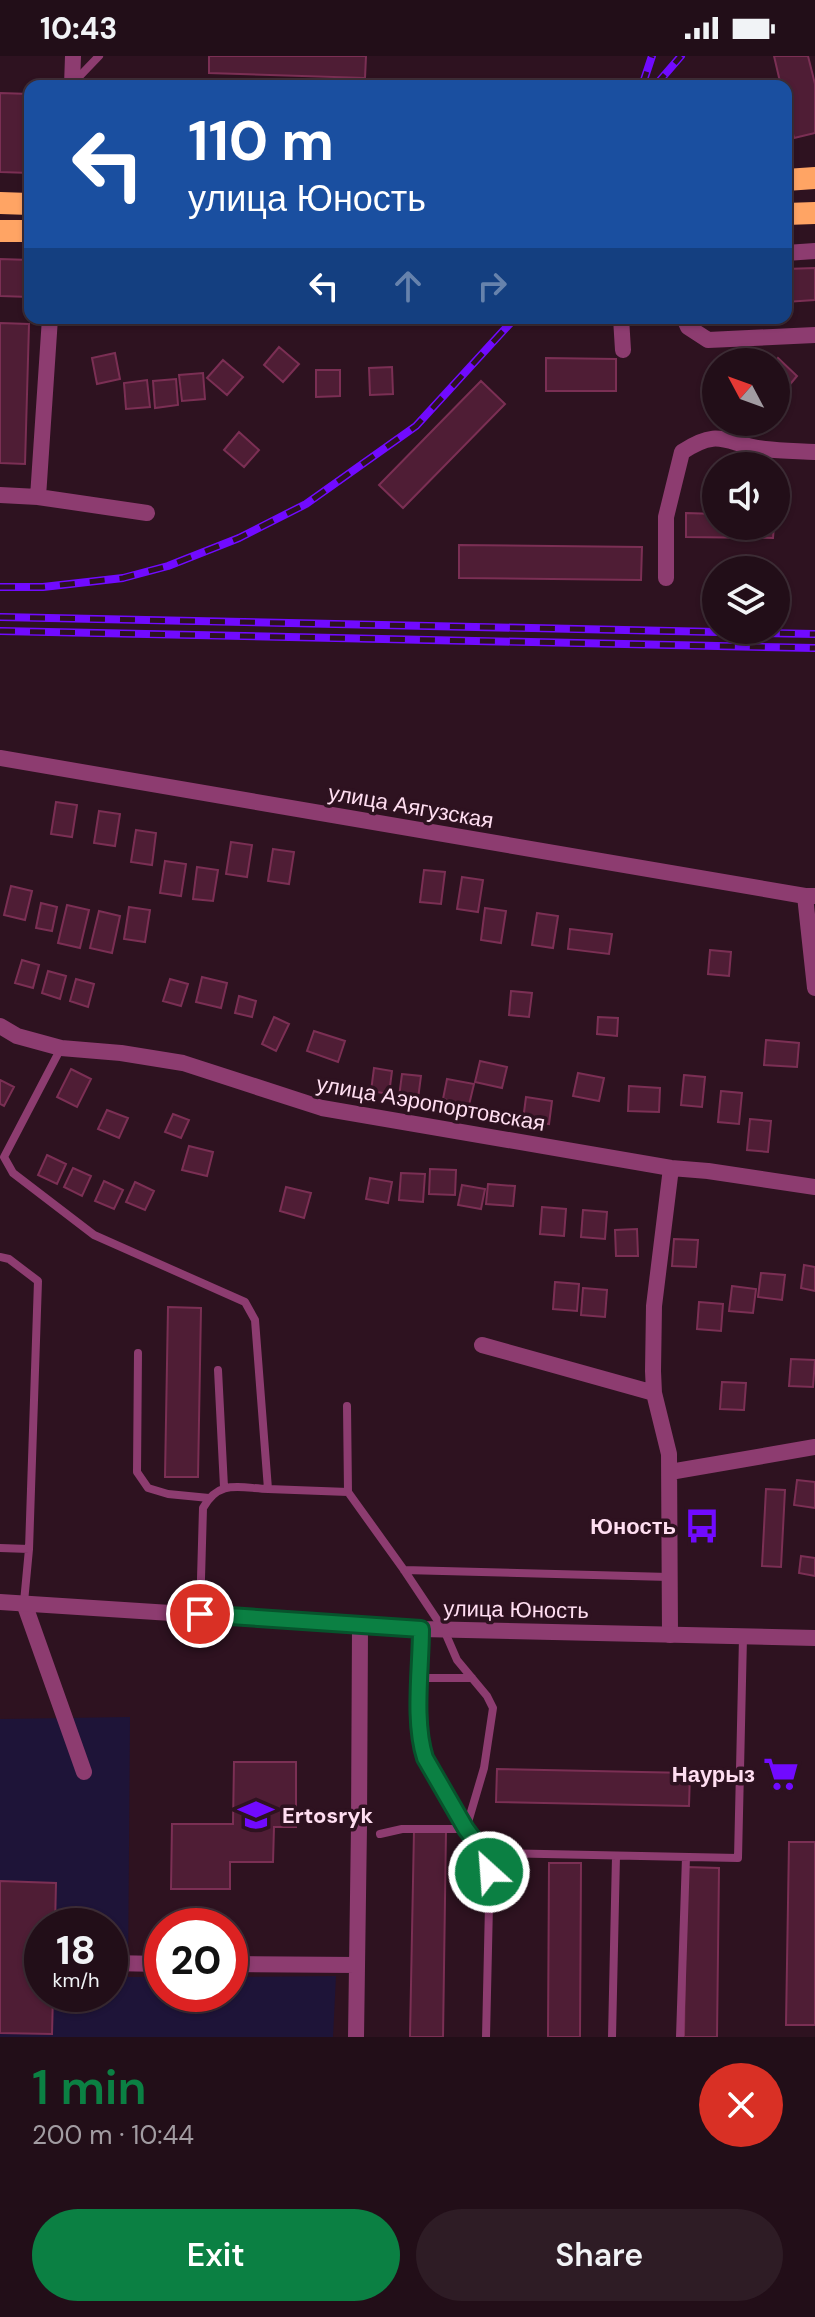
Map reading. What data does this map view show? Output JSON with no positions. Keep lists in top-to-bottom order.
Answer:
{
  "streets": {
    "street": ["улица Аягузская", "улица Аэропортовская", "улица Юность"]
  },
  "places": {
    "bus stop": ["Юность"],
    "supermarket": ["Наурыз"],
    "school or university": ["Ertosryk"]
  },
  "north": "top left",
  "page": {
    "status": "10:43",
    "turn": ["110 m", "улица Юность"],
    "speed": "18 km/h",
    "limit": "20",
    "heading": ["1 min", "200 m · 10:44"],
    "buttons": ["Exit", "Share"]
  }
}
